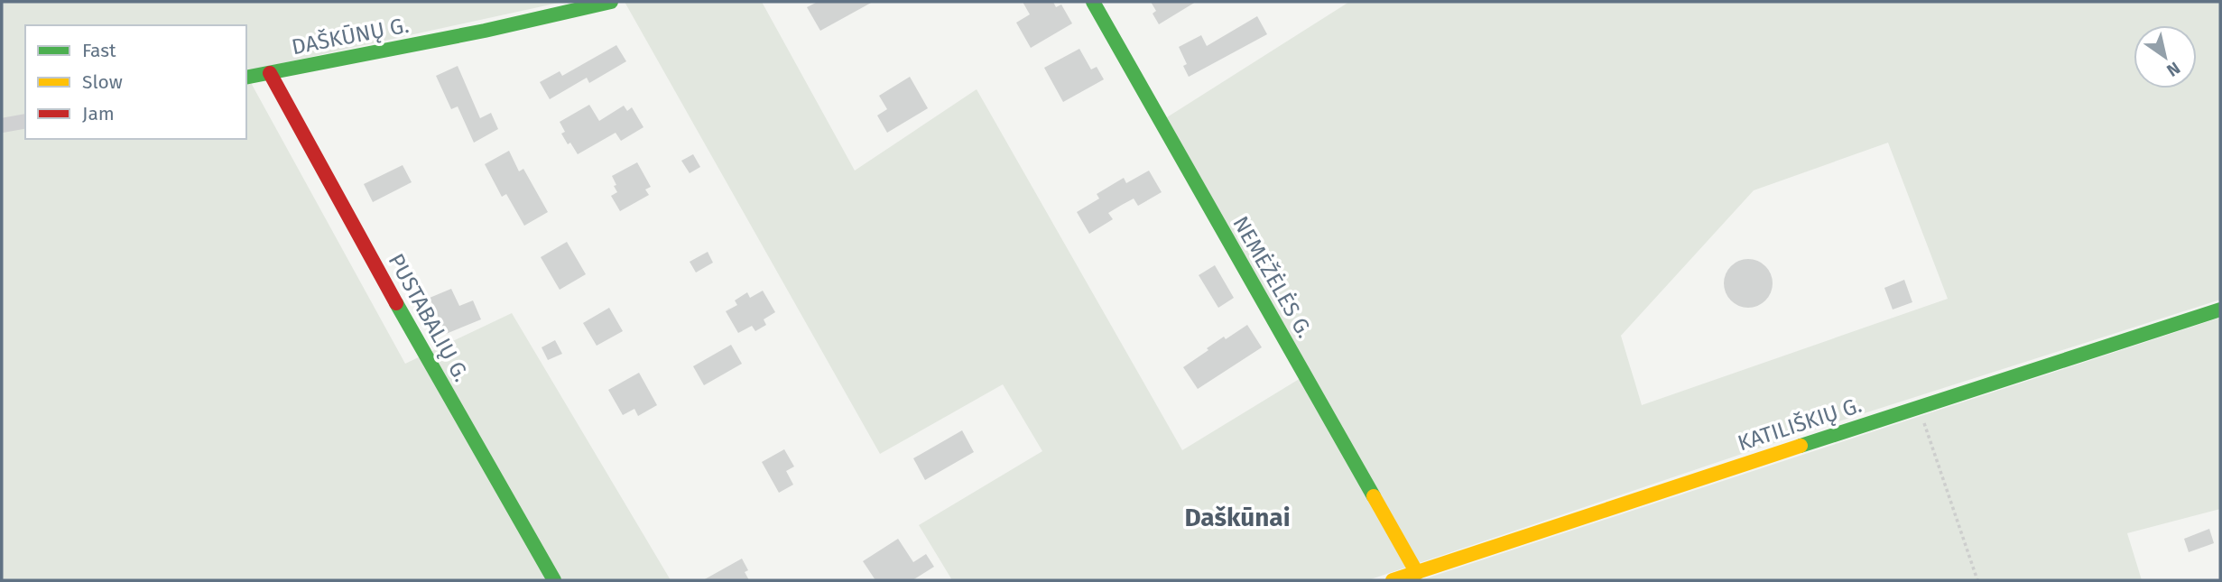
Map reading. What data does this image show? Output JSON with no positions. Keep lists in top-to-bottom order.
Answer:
{
  "streets": {
    "street": [
      "DAŠKŪNŲ G.",
      "NEMĖŽĖLĖS G.",
      "PUSTABALIŲ G.",
      "KATILIŠKIŲ G."
    ]
  },
  "crossings": [
    ["DAŠKŪNŲ G.", "PUSTABALIŲ G."],
    ["NEMĖŽĖLĖS G.", "KATILIŠKIŲ G."]
  ],
  "districts": ["Daškūnai"],
  "legend": ["Fast", "Slow", "Jam"],
  "north": "bottom right"
}
